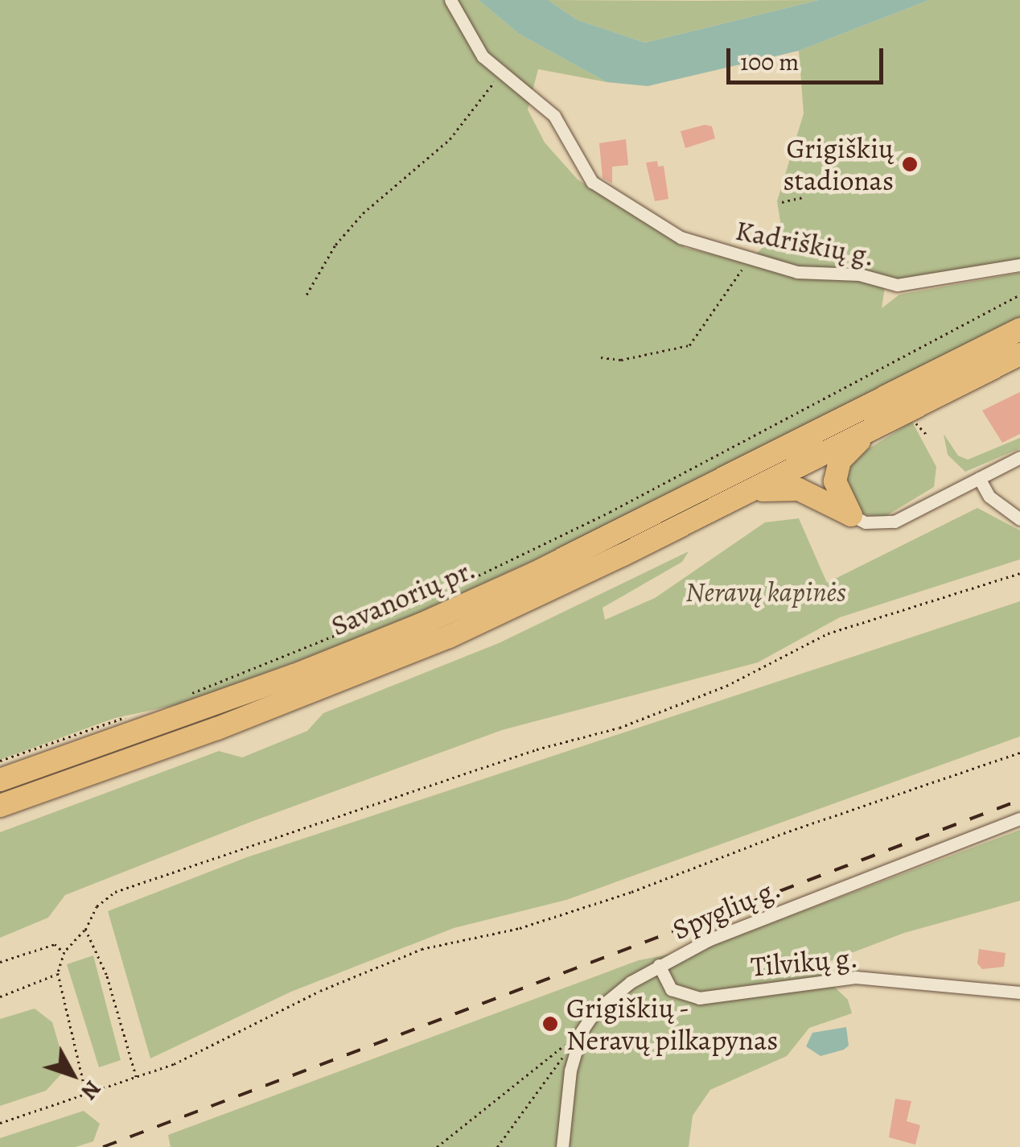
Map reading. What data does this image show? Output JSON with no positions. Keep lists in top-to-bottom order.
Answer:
{
  "streets": {
    "highway": ["Savanorių pr."],
    "street": ["Kadriškių g.", "Spyglių g.", "Tilvikų g."]
  },
  "crossings": [
    ["Spyglių g.", "Tilvikų g."]
  ],
  "parks": ["Neravų kapinės"],
  "places": ["Grigiškių stadionas", "Grigiškių - Neravų pilkapynas"],
  "scale_bar": "100 m",
  "north": "bottom right"
}
